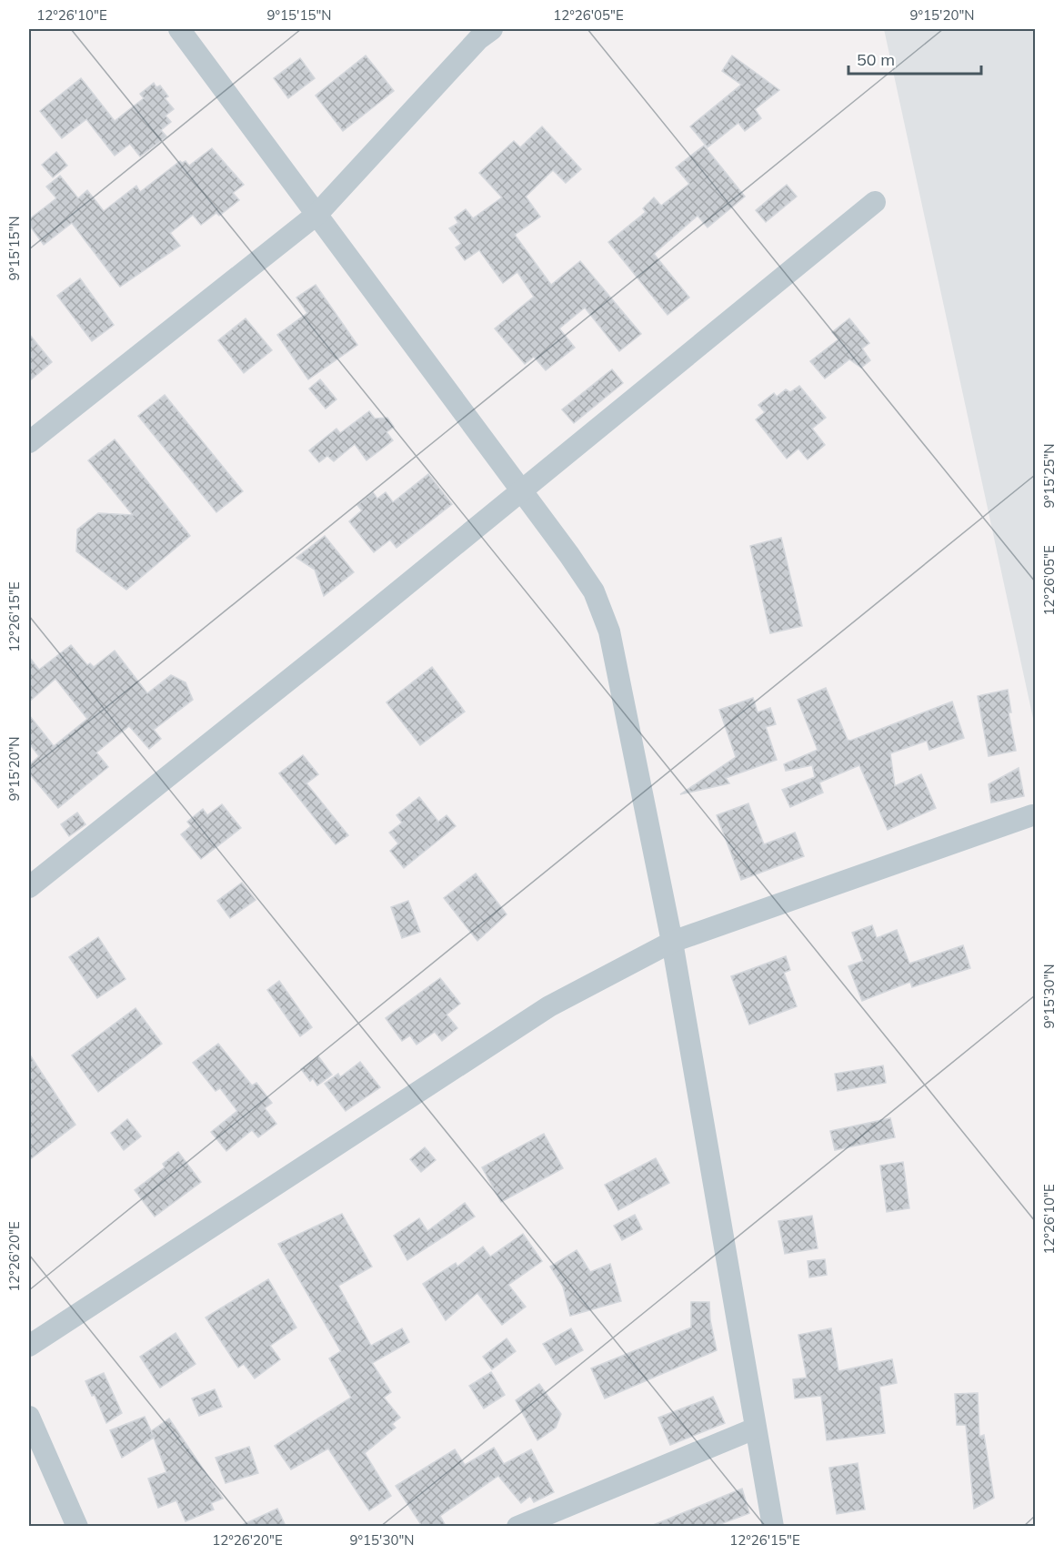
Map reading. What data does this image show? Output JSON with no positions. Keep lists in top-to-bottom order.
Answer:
{
  "scale_bar": "50 m",
  "coordinates": [
    "12°26'10\"E",
    "9°15'15\"N",
    "12°26'05\"E",
    "9°15'20\"N",
    "9°15'25\"N",
    "12°26'15\"E",
    "9°15'30\"N",
    "12°26'20\"E"
  ]
}
